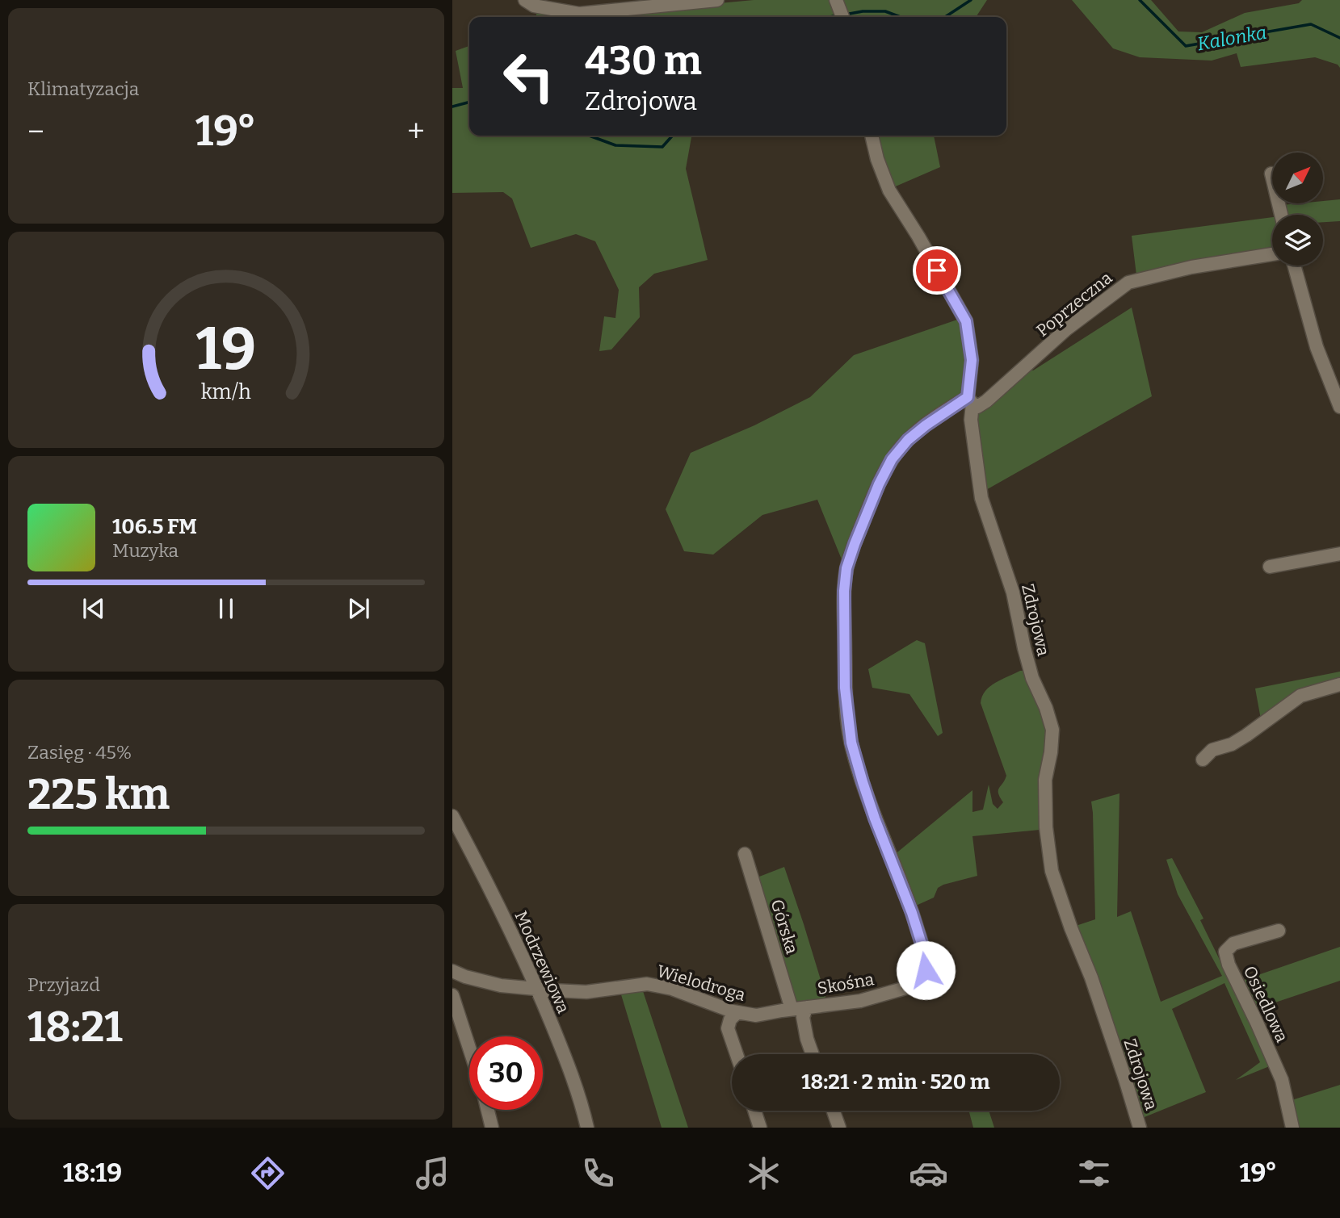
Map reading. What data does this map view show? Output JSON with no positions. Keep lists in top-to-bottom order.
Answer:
{
  "streets": {
    "street": [
      "Poprzeczna",
      "Zdrojowa",
      "Górska",
      "Modrzewiowa",
      "Wielodroga",
      "Skośna",
      "Osiedlowa"
    ]
  },
  "crossings": [
    ["Poprzeczna", "Zdrojowa"],
    ["Poprzeczna", "Skośna"],
    ["Zdrojowa", "Skośna"],
    ["Górska", "Wielodroga"],
    ["Modrzewiowa", "Wielodroga"],
    ["Wielodroga", "Skośna"]
  ],
  "water": ["Kalonka"],
  "north": "top right",
  "page": {
    "tile": [
      "Klimatyzacja",
      ["Zasięg · 45%", "225 km"],
      ["Przyjazd", "18:21"]
    ],
    "turn": ["430 m", "Zdrojowa"],
    "heat": ["−", "19°", "+"],
    "song": ["106.5 FM", "Muzyka"],
    "limit": "30",
    "trip": "18:21 · 2 min · 520 m",
    "tabs": ["18:19", "19°"],
    "gauge": ["19", "km/h"]
  }
}
